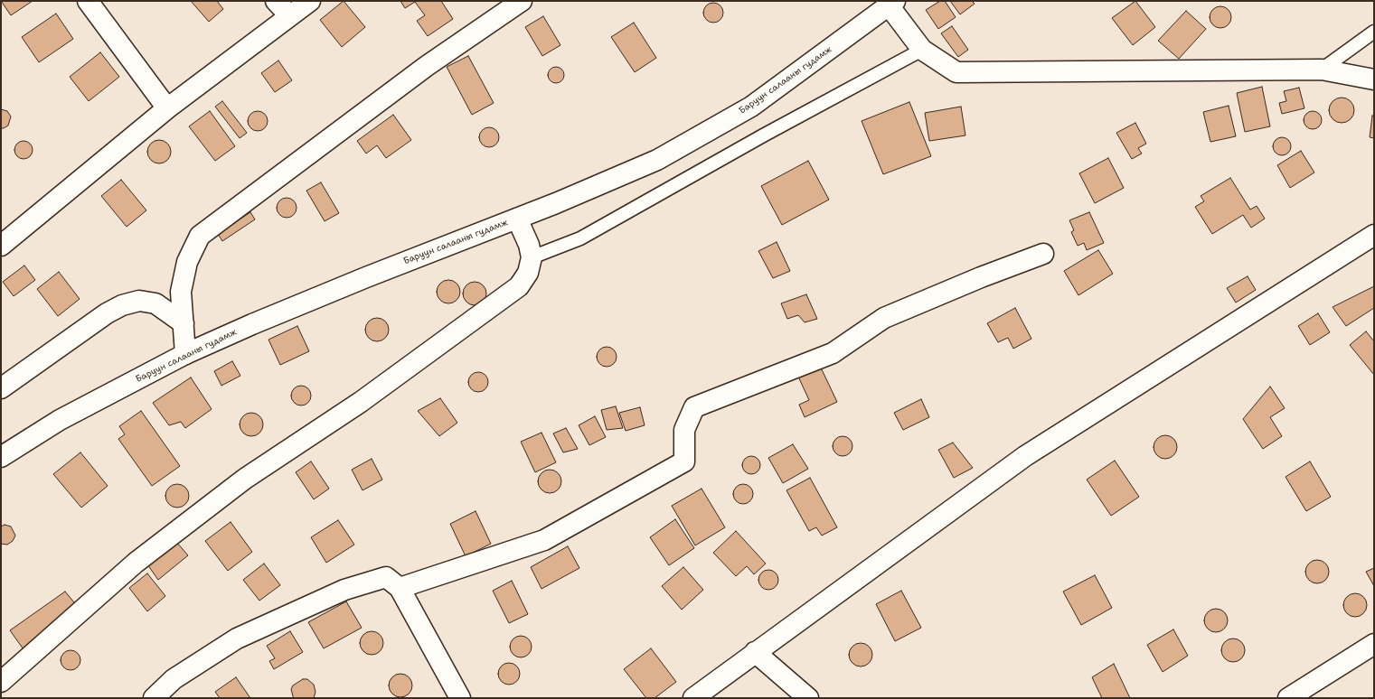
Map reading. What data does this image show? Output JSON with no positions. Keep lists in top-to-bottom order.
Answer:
{
  "streets": {
    "street": ["Баруун салааны гудамж"]
  }
}
